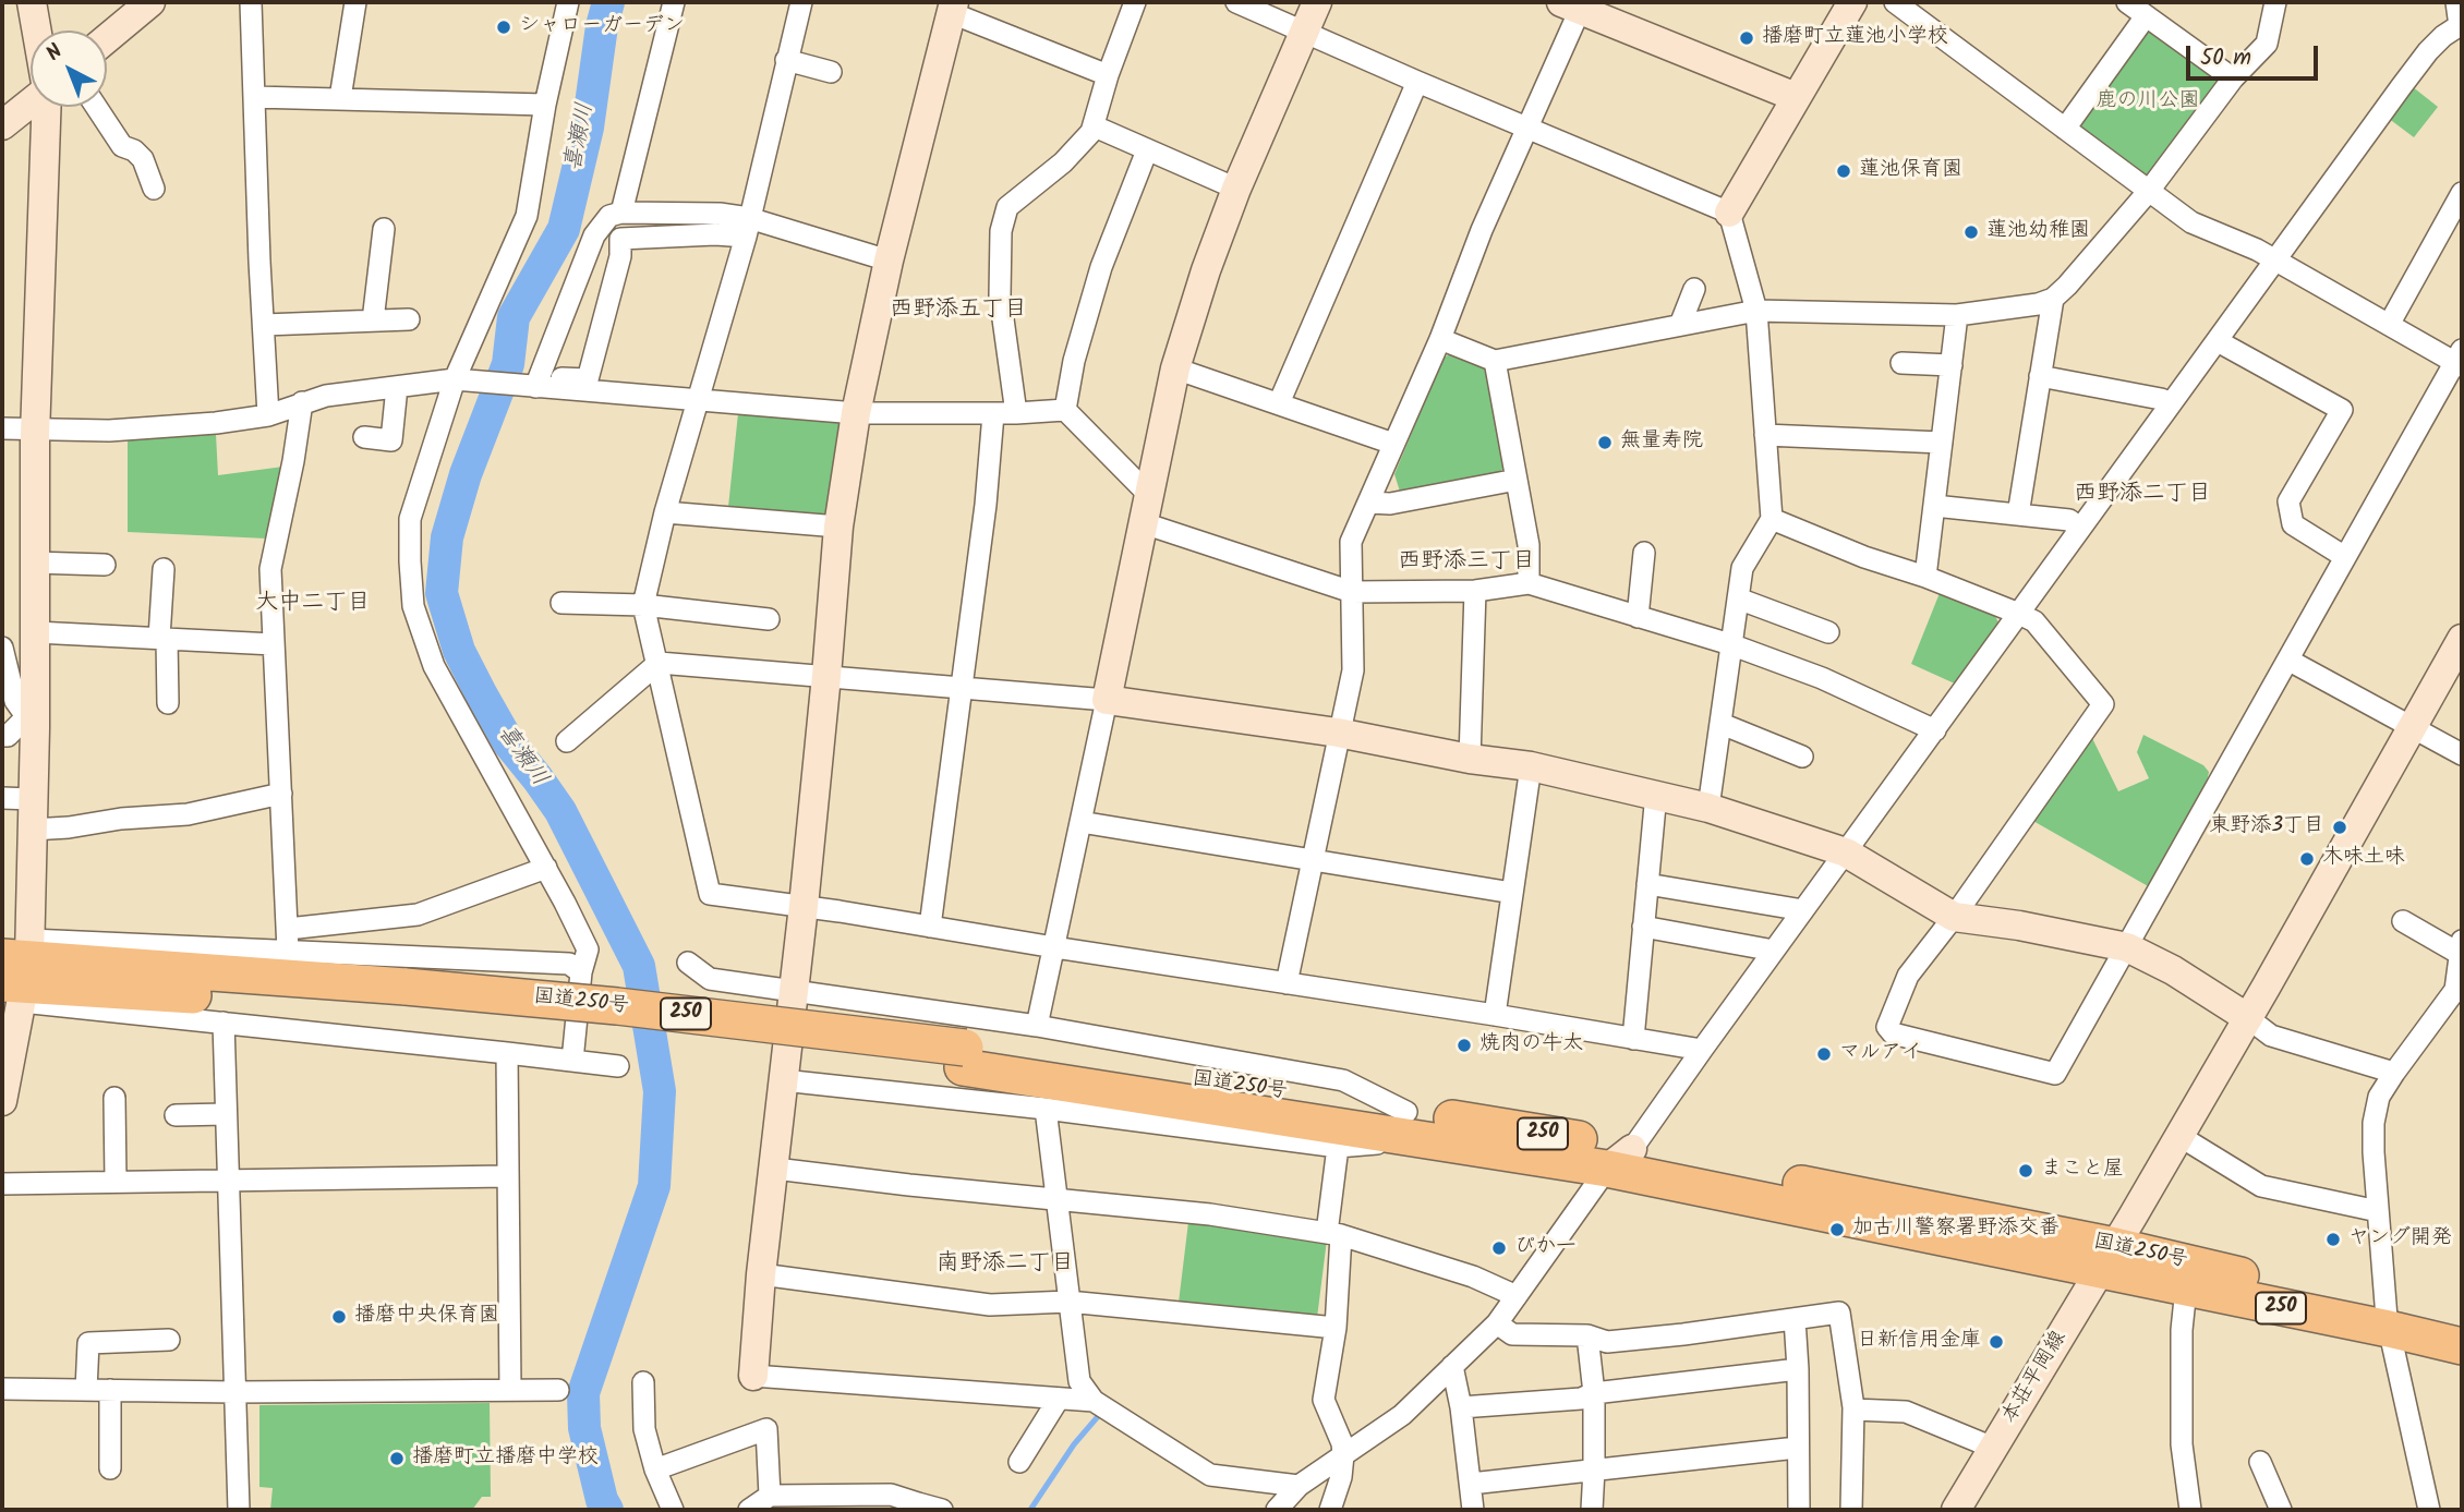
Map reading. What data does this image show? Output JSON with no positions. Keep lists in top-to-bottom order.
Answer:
{
  "streets": {
    "highway": ["国道250号", "250"],
    "street": ["本荘平岡線"]
  },
  "crossings": [
    ["国道250号", "本荘平岡線"]
  ],
  "districts": [
    "西野添五丁目",
    "西野添二丁目",
    "西野添三丁目",
    "大中二丁目",
    "南野添二丁目"
  ],
  "water": ["喜瀬川"],
  "parks": ["鹿の川公園"],
  "places": [
    "シャローガーデン",
    "播磨町立蓮池小学校",
    "蓮池保育園",
    "蓮池幼稚園",
    "無量寿院",
    "東野添3丁目",
    "木味土味",
    "焼肉の牛太",
    "マルアイ",
    "まこと屋",
    "加古川警察署野添交番",
    "ヤング開発",
    "ぴか一",
    "播磨中央保育園",
    "日新信用金庫",
    "播磨町立播磨中学校"
  ],
  "scale_bar": "50 m",
  "north": "top left"
}
